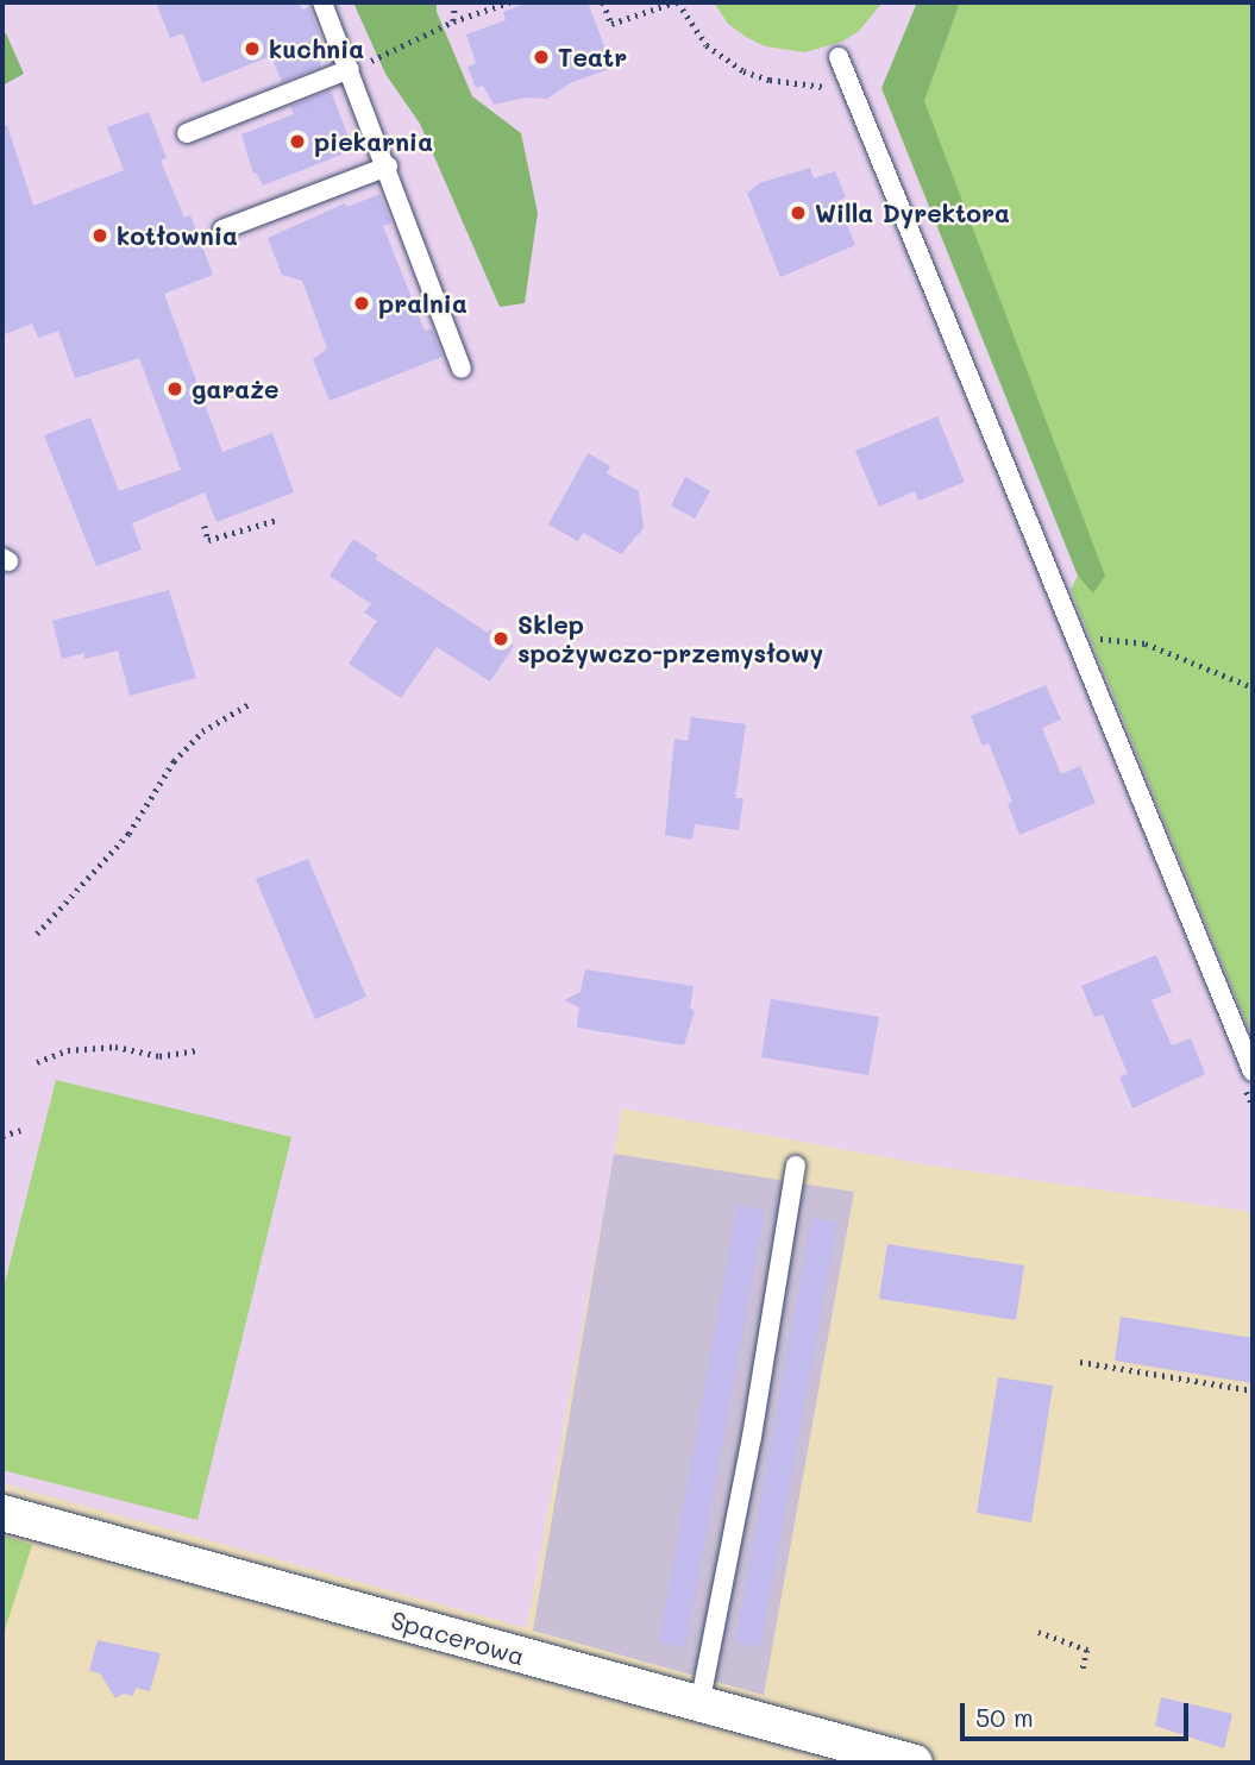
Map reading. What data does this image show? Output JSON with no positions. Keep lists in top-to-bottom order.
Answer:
{
  "streets": {
    "street": ["Spacerowa"]
  },
  "places": [
    "kuchnia",
    "Teatr",
    "piekarnia",
    "Willa Dyrektora",
    "kotłownia",
    "pralnia",
    "garaże",
    "Sklep spożywczo-przemysłowy"
  ],
  "scale_bar": "50 m"
}
